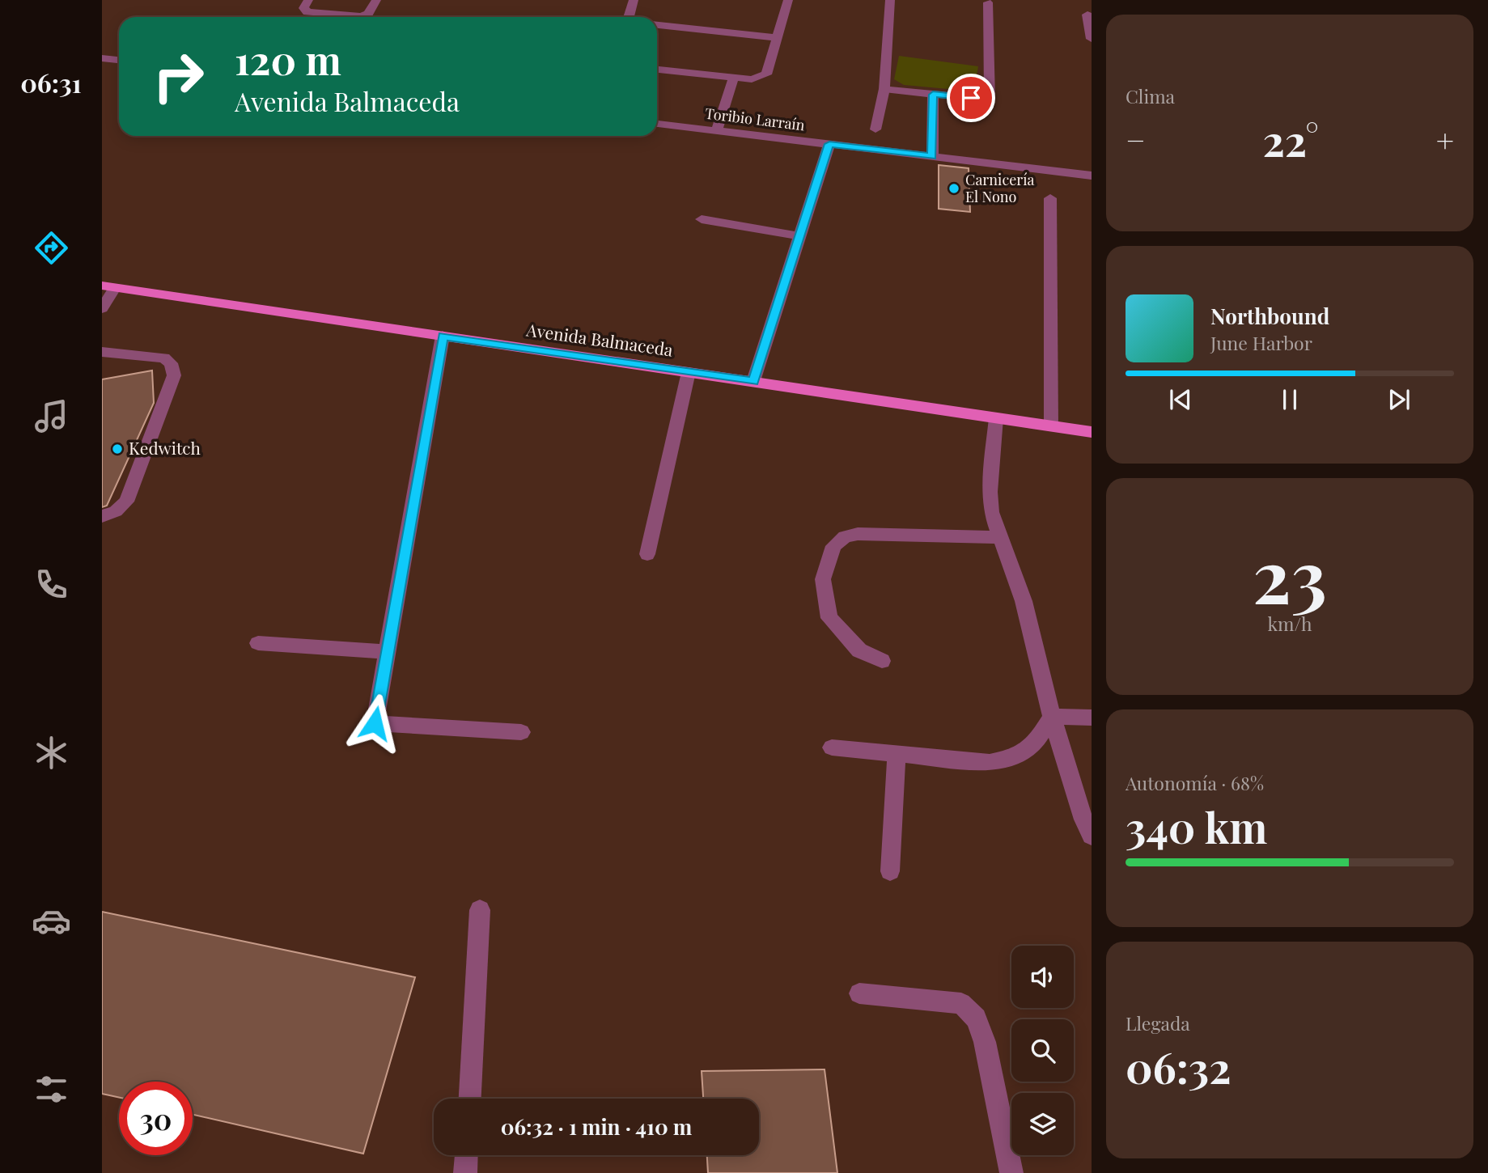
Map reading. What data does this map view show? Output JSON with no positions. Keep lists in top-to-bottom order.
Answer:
{
  "streets": {
    "main road": ["Avenida Balmaceda"],
    "street": ["Toribio Larraín"]
  },
  "places": ["Carnicería El Nono", "Kedwitch"],
  "page": {
    "tabs": "06:31",
    "tile": [
      "Clima",
      ["23", "km/h"],
      ["Autonomía · 68%", "340 km"],
      ["Llegada", "06:32"]
    ],
    "turn": ["120 m", "Avenida Balmaceda"],
    "heat": ["−", "22°", "+"],
    "song": ["Northbound", "June Harbor"],
    "limit": "30",
    "trip": "06:32 · 1 min · 410 m"
  }
}
